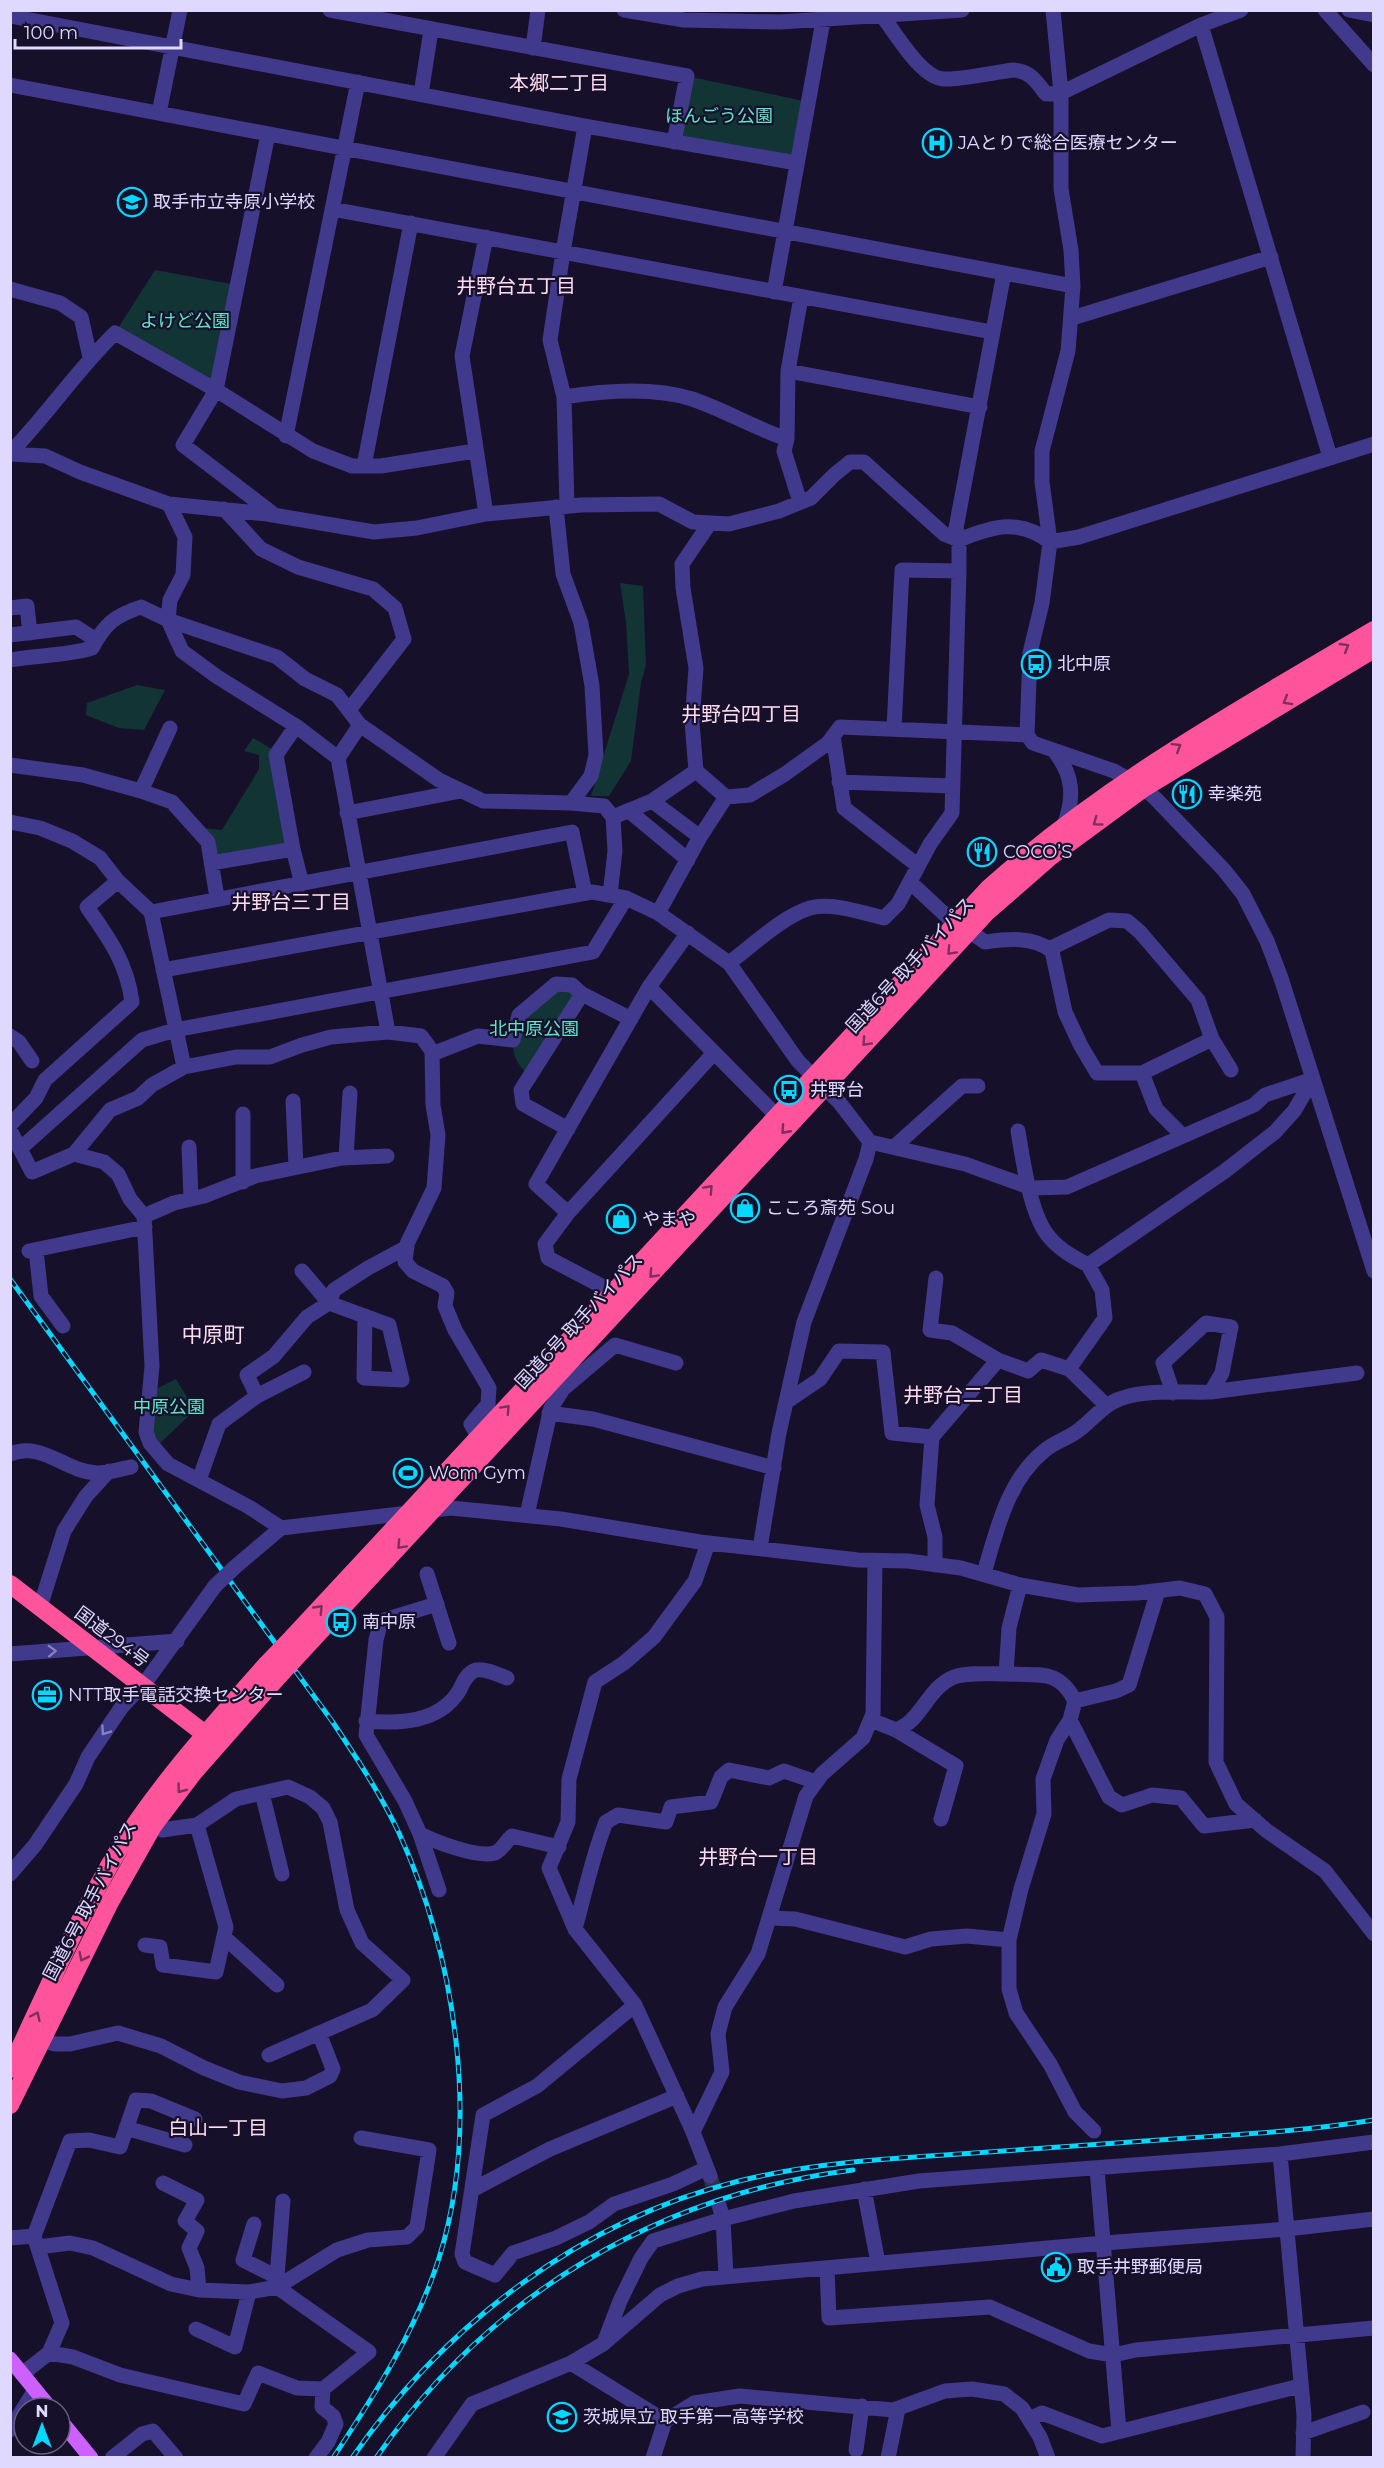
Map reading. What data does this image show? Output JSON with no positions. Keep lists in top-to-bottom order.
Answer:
{
  "streets": {
    "highway": ["国道6号 取手バイパス", "国道294号"]
  },
  "crossings": [
    ["国道6号 取手バイパス", "国道294号"]
  ],
  "districts": [
    "本郷二丁目",
    "井野台五丁目",
    "井野台四丁目",
    "井野台三丁目",
    "中原町",
    "井野台二丁目",
    "井野台一丁目",
    "白山一丁目"
  ],
  "parks": [
    "ほんごう公園",
    "よけど公園",
    "北中原公園",
    "中原公園"
  ],
  "places": {
    "hospital": ["JAとりで総合医療センター"],
    "school or university": ["取手市立寺原小学校", "茨城県立 取手第一高等学校"],
    "bus stop": ["北中原", "井野台", "南中原"],
    "restaurant": ["幸楽苑", "COCO’S"],
    "shop": ["こころ斎苑 Sou", "やまや"],
    "sports": ["Wom Gym"],
    "office": ["NTT取手電話交換センター"],
    "public building": ["取手井野郵便局"]
  },
  "scale_bar": "100 m",
  "north": "top"
}
